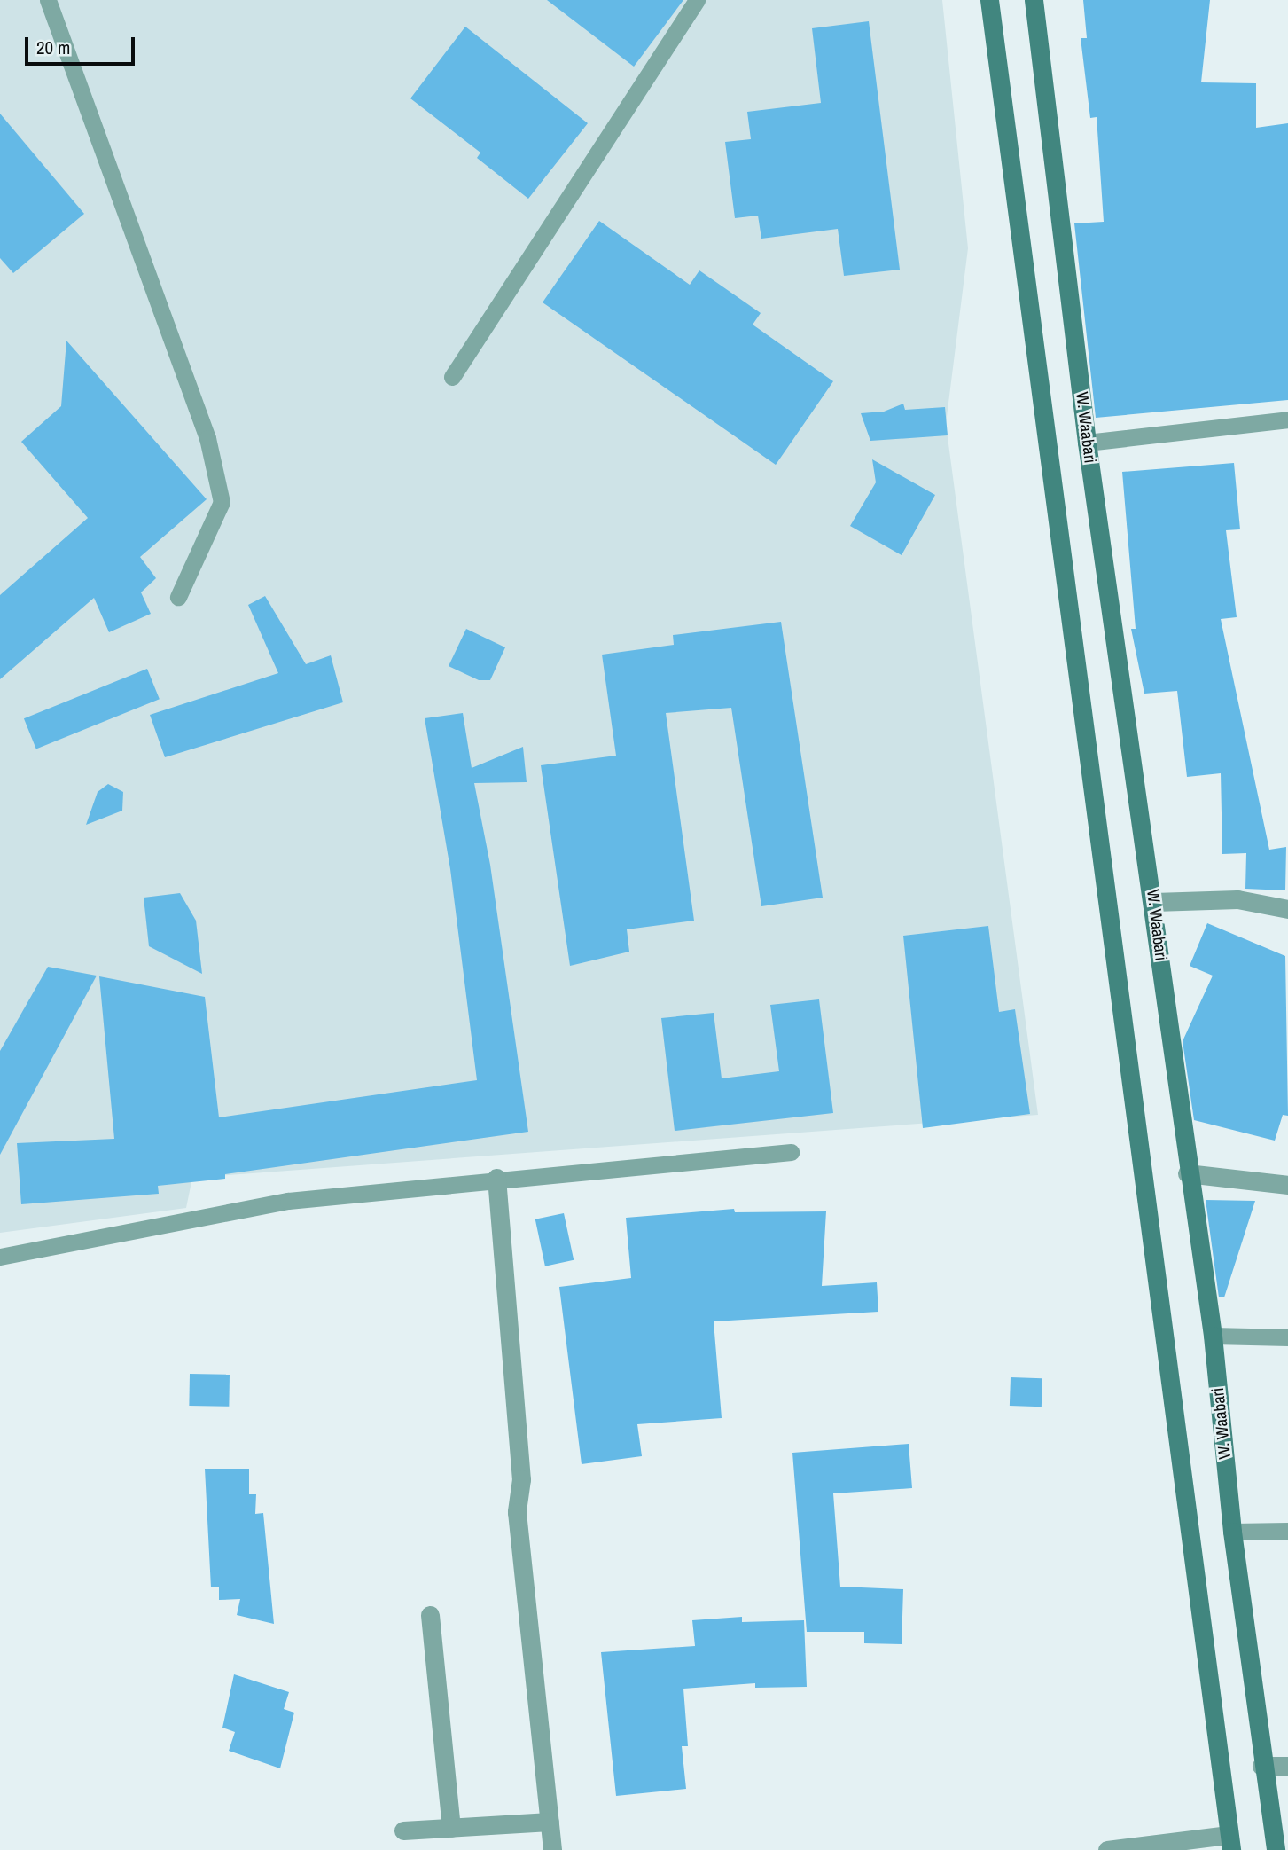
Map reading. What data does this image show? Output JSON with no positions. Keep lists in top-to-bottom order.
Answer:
{
  "streets": {
    "main road": ["W. Waabari"]
  },
  "scale_bar": "20 m"
}
